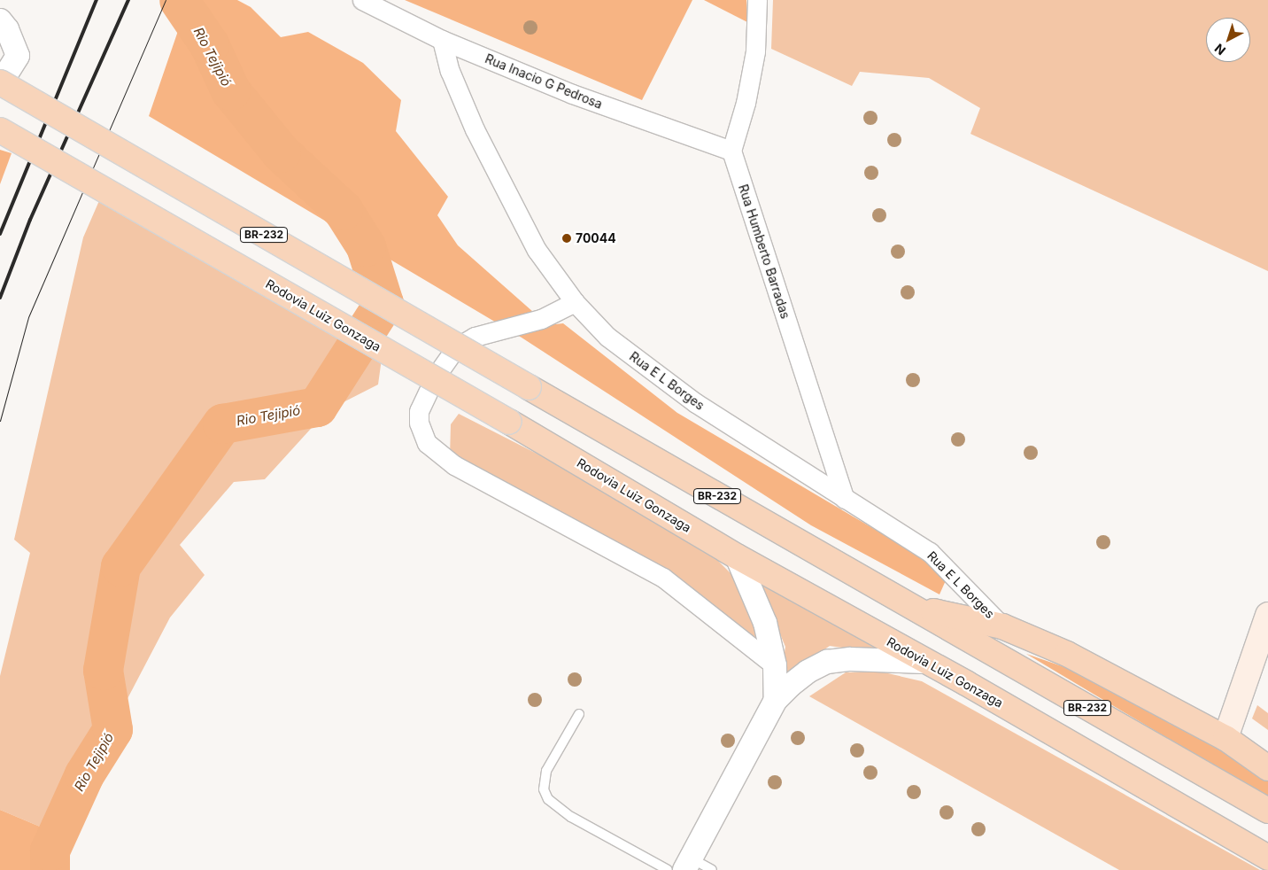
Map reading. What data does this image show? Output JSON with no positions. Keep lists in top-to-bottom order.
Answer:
{
  "streets": {
    "highway": ["BR-232", "Rodovia Luiz Gonzaga"],
    "street": ["Rua Inacio G Pedrosa", "Rua Humberto Barradas", "Rua E L Borges"]
  },
  "crossings": [
    ["Rua Inacio G Pedrosa", "Rua Humberto Barradas"],
    ["Rua Inacio G Pedrosa", "Rua E L Borges"],
    ["Rua Humberto Barradas", "Rua E L Borges"]
  ],
  "water": ["Rio Tejipió"],
  "places": ["70044"],
  "north": "bottom left"
}
